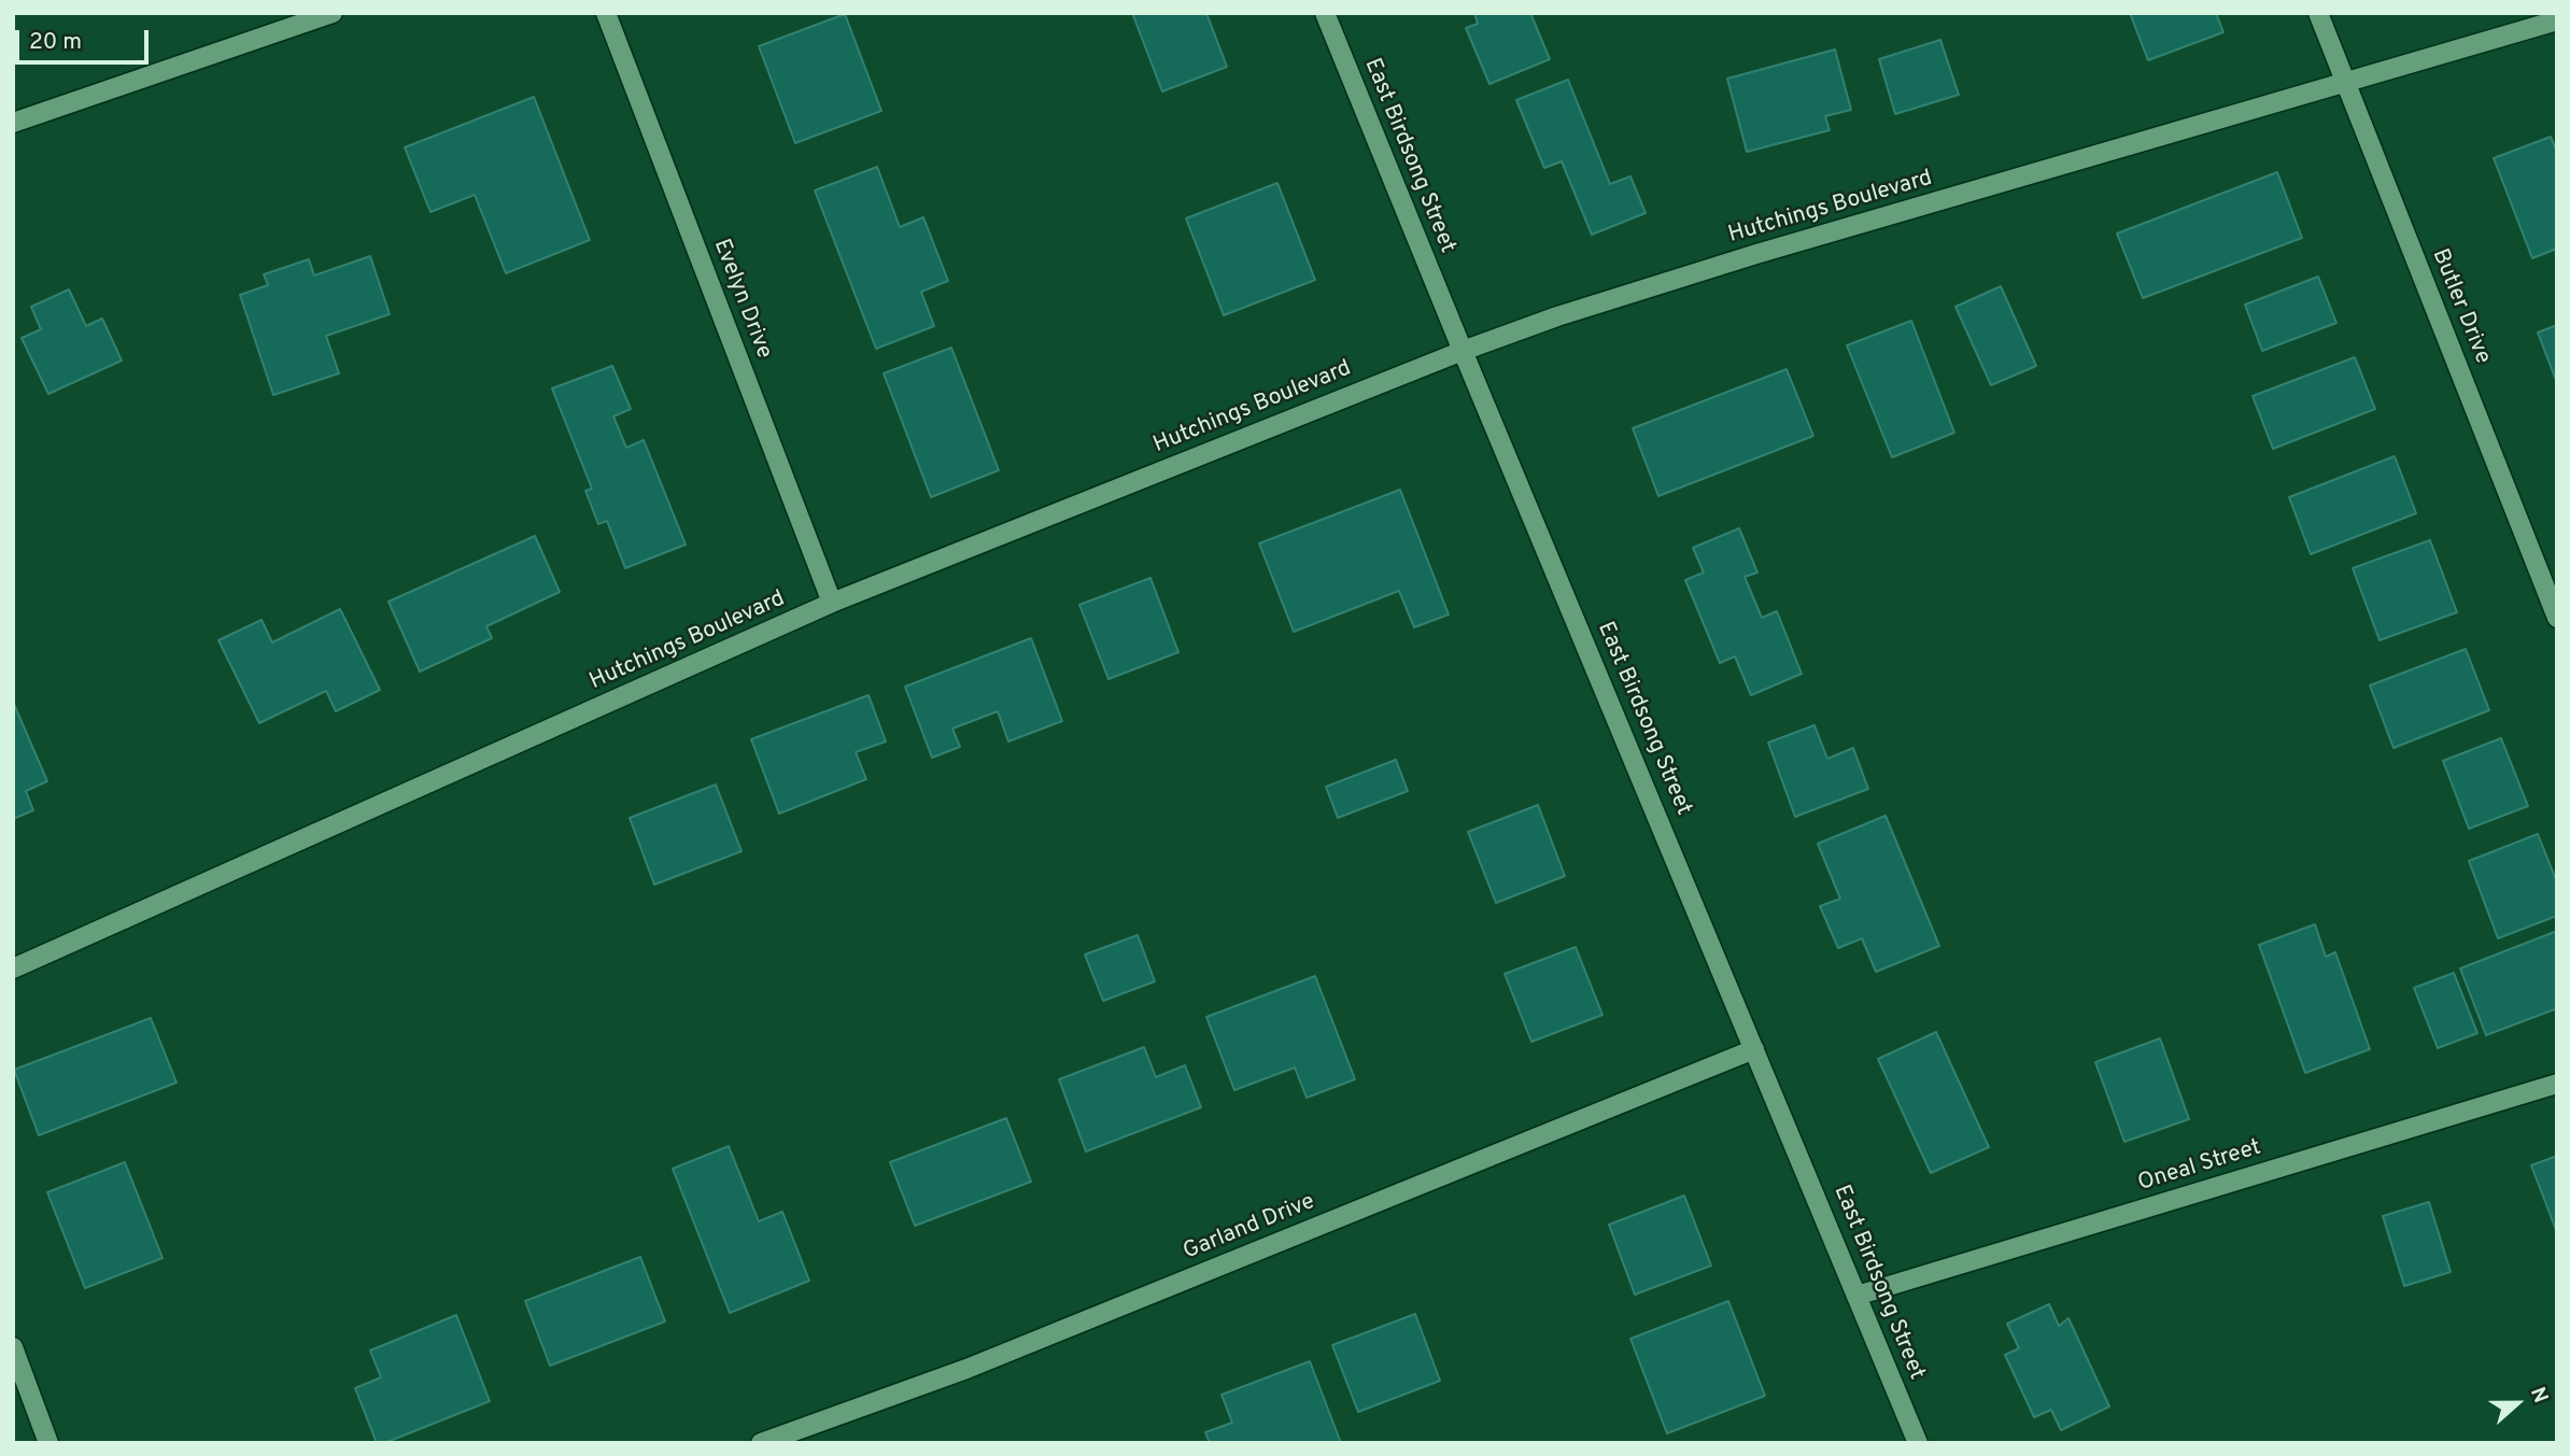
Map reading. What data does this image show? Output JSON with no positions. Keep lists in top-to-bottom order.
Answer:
{
  "streets": {
    "street": [
      "East Birdsong Street",
      "Hutchings Boulevard",
      "Evelyn Drive",
      "Butler Drive",
      "Oneal Street",
      "Garland Drive"
    ]
  },
  "crossings": [
    ["East Birdsong Street", "Hutchings Boulevard"],
    ["East Birdsong Street", "Oneal Street"],
    ["East Birdsong Street", "Garland Drive"],
    ["Hutchings Boulevard", "Evelyn Drive"],
    ["Hutchings Boulevard", "Butler Drive"]
  ],
  "scale_bar": "20 m",
  "north": "right"
}
